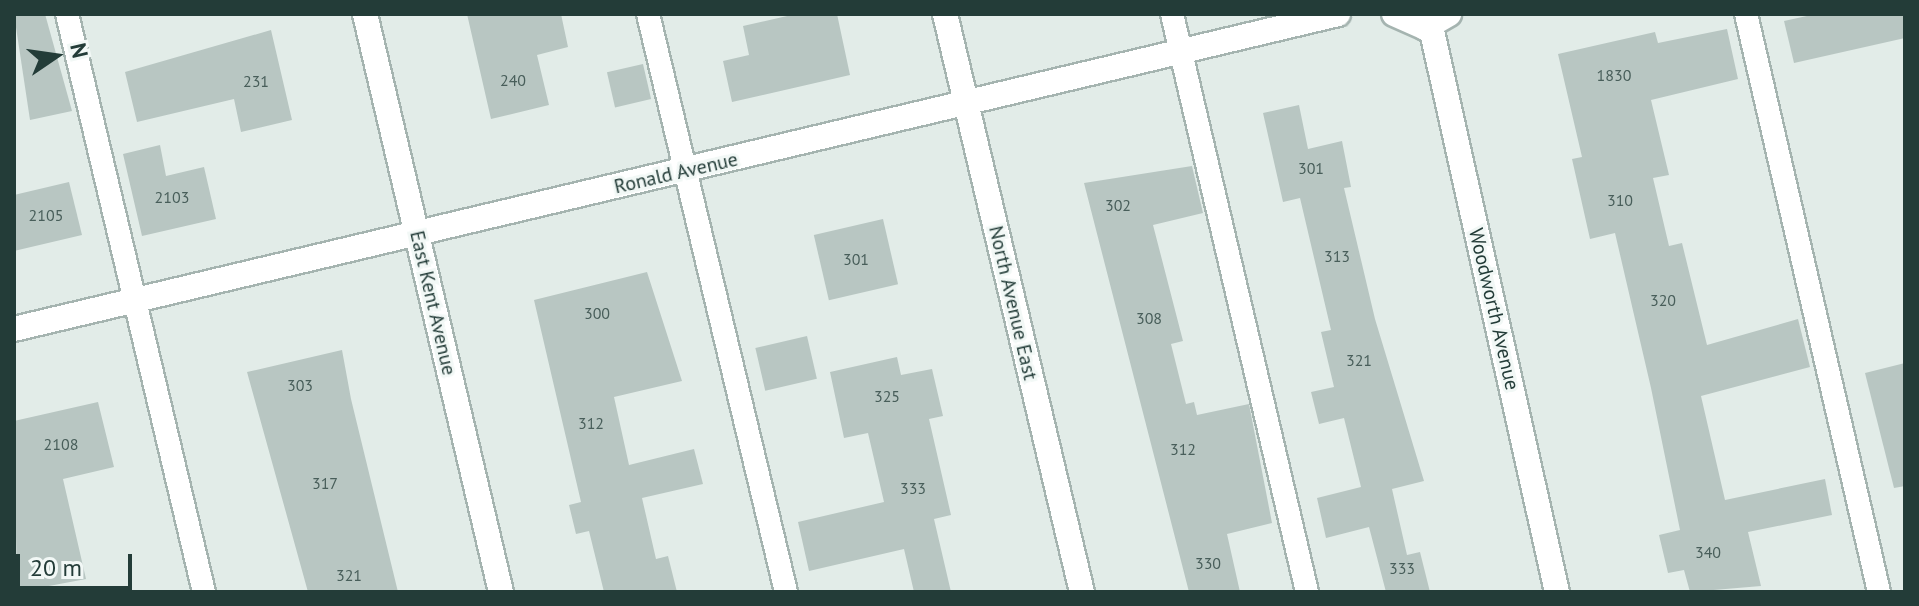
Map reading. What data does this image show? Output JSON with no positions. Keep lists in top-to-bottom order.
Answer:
{
  "streets": {
    "street": [
      "Ronald Avenue",
      "East Kent Avenue",
      "North Avenue East",
      "Woodworth Avenue"
    ]
  },
  "crossings": [
    ["Ronald Avenue", "East Kent Avenue"],
    ["Ronald Avenue", "North Avenue East"]
  ],
  "house_numbers": [
    "1830",
    "240",
    "231",
    "301",
    "2103",
    "310",
    "302",
    "2105",
    "313",
    "301",
    "320",
    "300",
    "308",
    "321",
    "303",
    "325",
    "312",
    "2108",
    "312",
    "317",
    "333",
    "340",
    "330",
    "333",
    "321"
  ],
  "scale_bar": "20 m",
  "north": "right"
}
